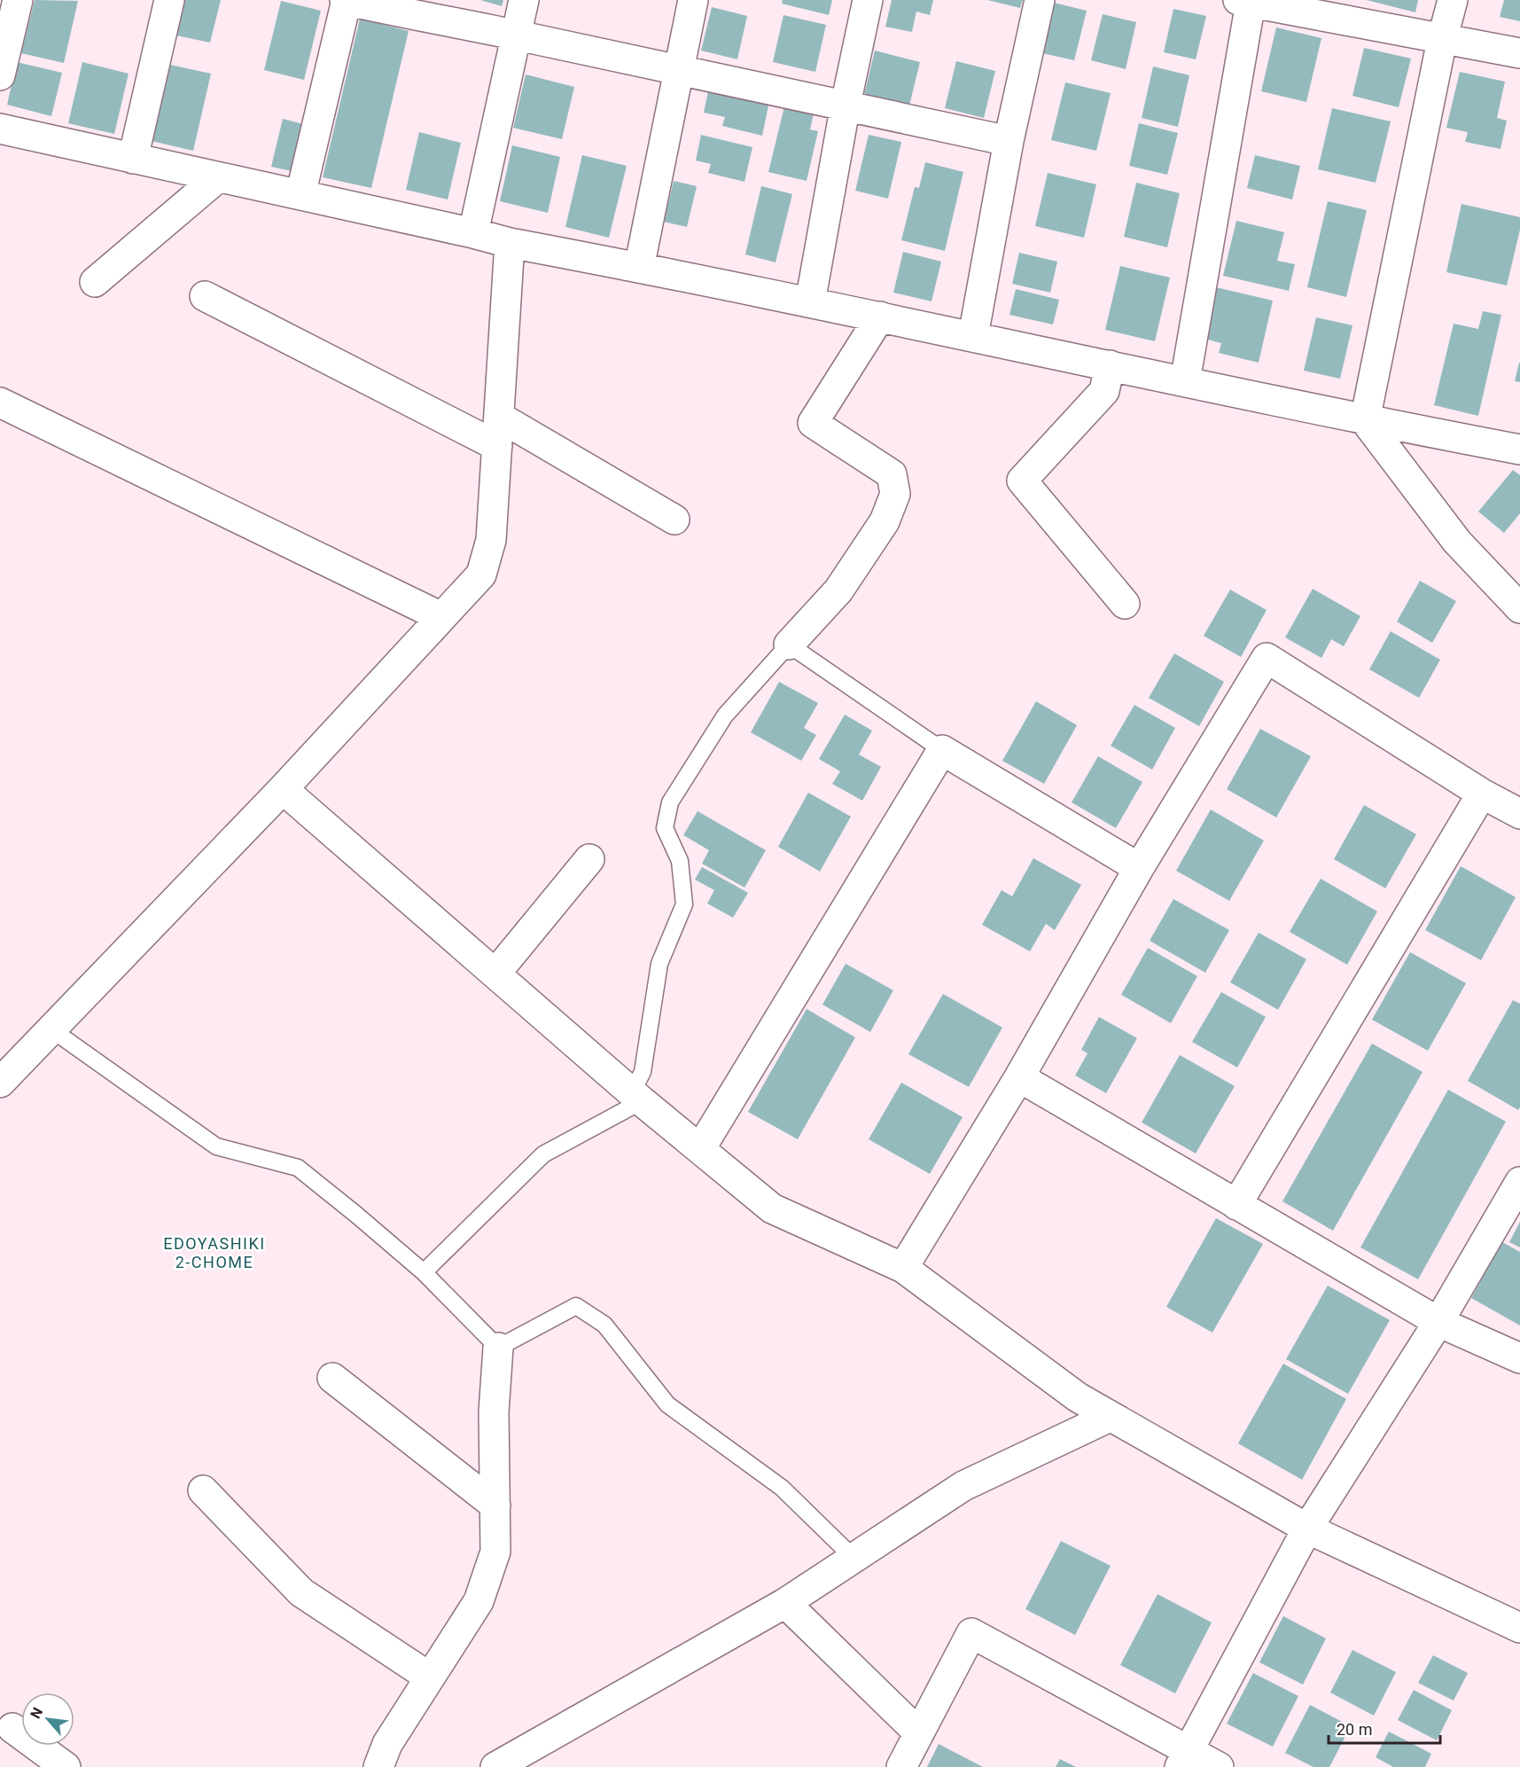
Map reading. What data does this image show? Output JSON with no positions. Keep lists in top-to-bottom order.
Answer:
{
  "districts": ["EDOYASHIKI 2-CHOME"],
  "scale_bar": "20 m",
  "north": "top left"
}
